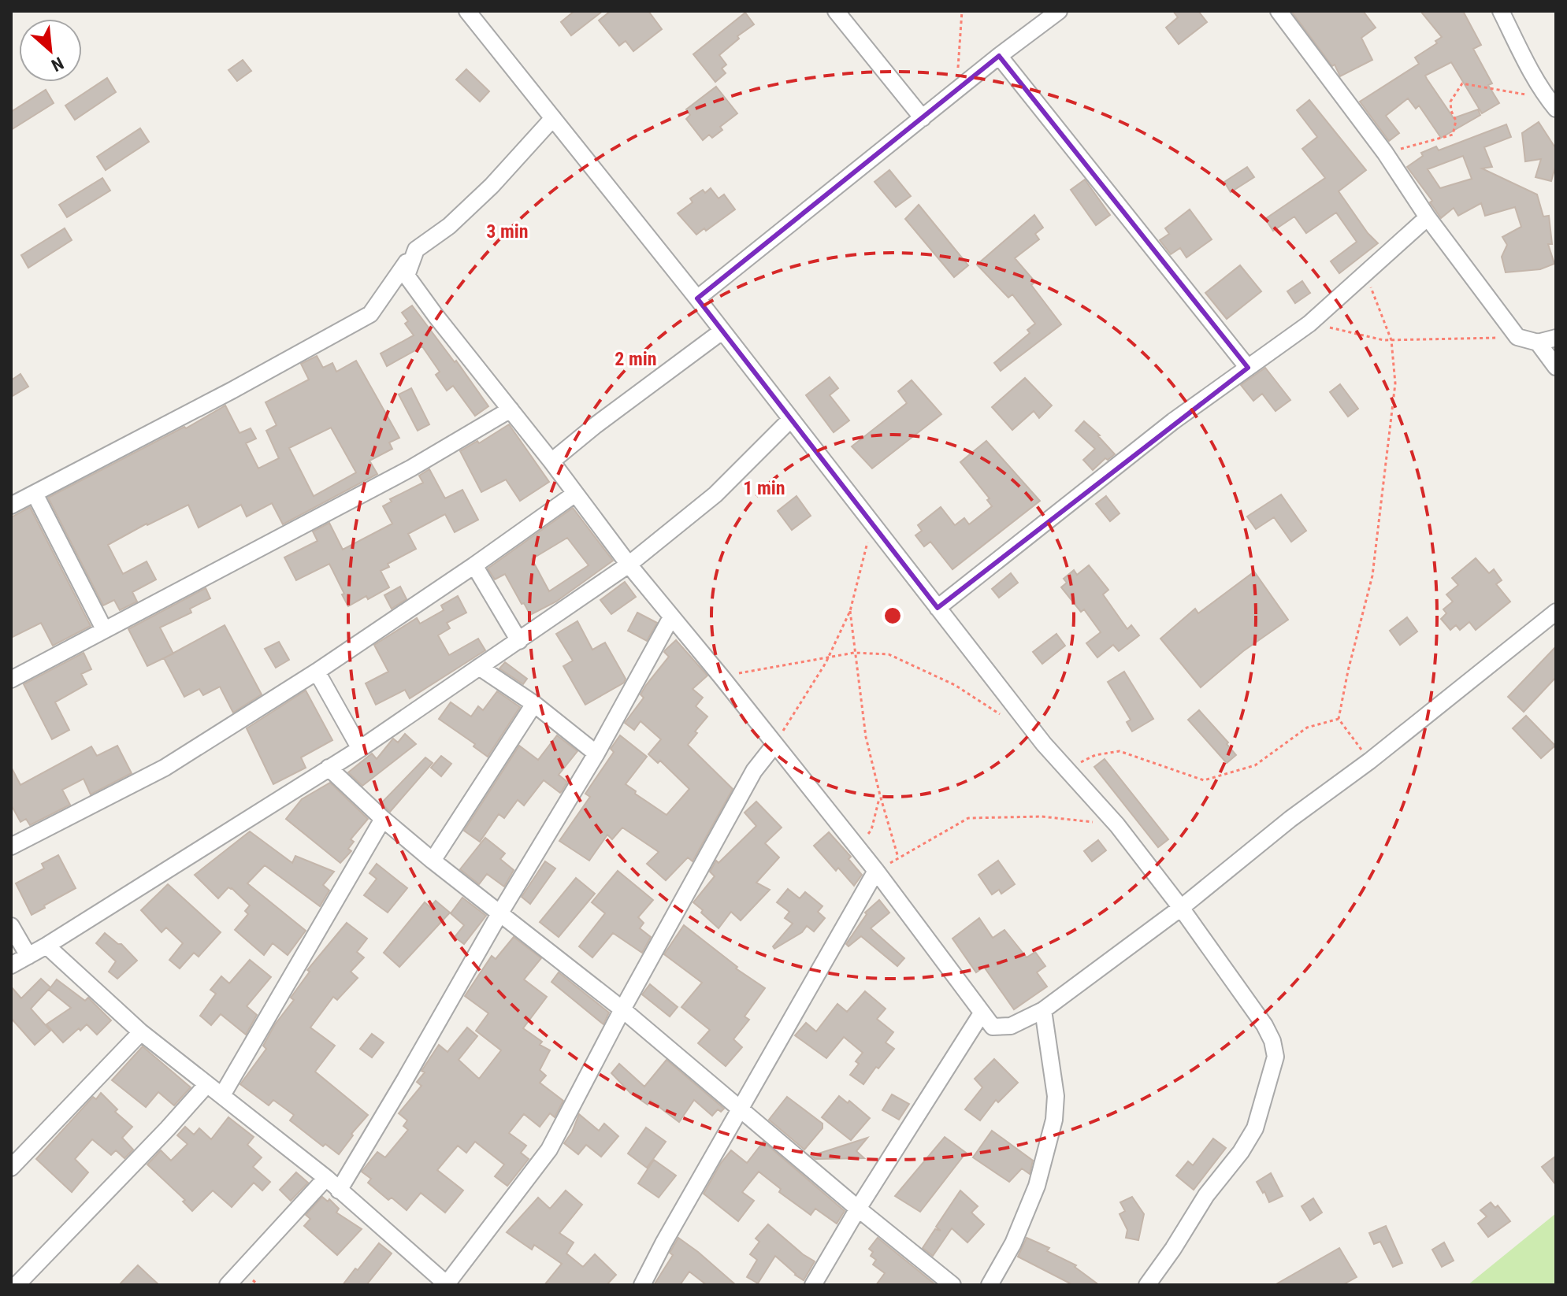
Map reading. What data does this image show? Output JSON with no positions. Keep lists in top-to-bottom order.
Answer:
{
  "north": "bottom right",
  "rings": ["3 min", "2 min", "1 min"]
}
